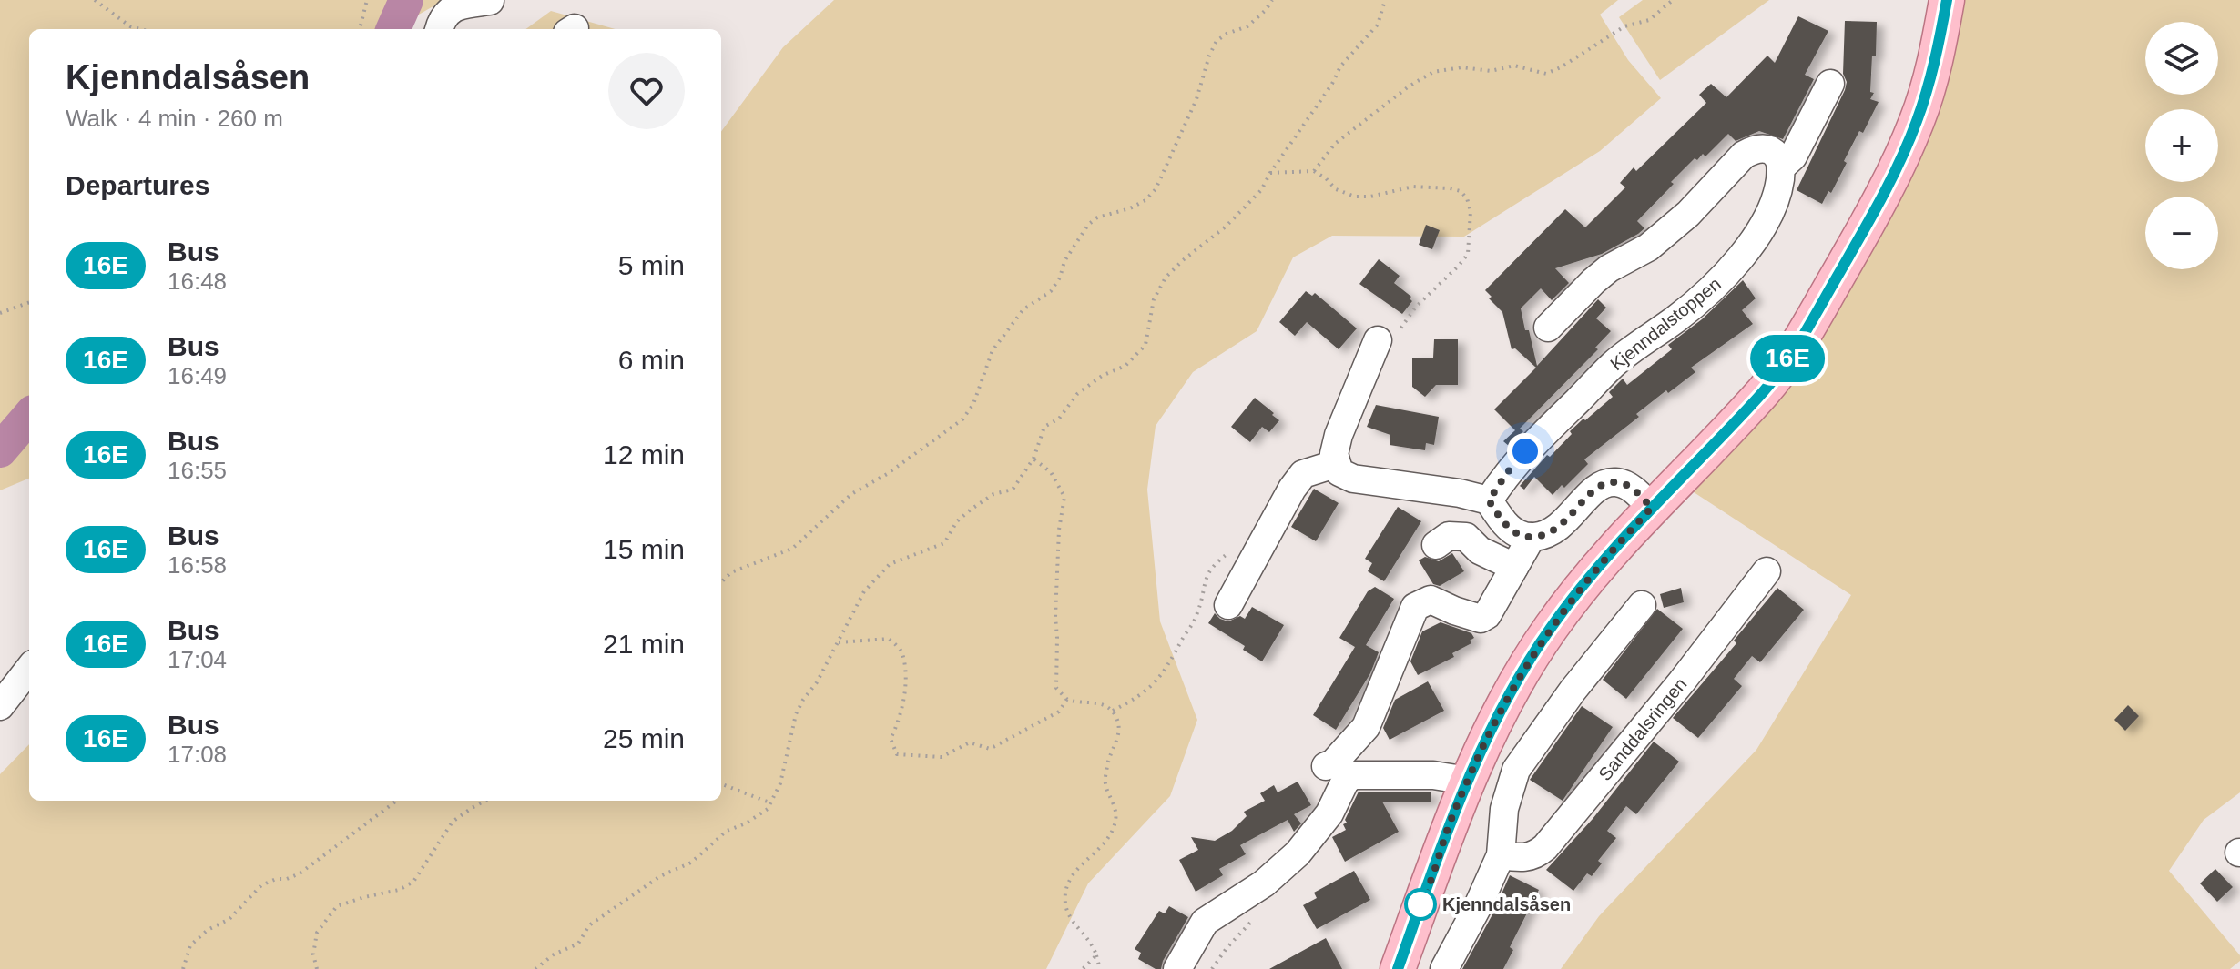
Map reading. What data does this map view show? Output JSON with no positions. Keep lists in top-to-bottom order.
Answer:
{
  "streets": {
    "street": ["Kjenndalstoppen", "Sanddalsringen"]
  },
  "places": ["Kjenndalsåsen"],
  "lines": ["bus line 16E"],
  "page": {
    "on_map": "16E",
    "map_buttons": ["+", "−"],
    "heading": [
      ["Kjenndalsåsen", "Walk · 4 min · 260 m"],
      "Departures"
    ],
    "list": [
      {
        "mark": "16E",
        "name": "Bus",
        "note": "16:48",
        "value": "5 min"
      },
      {
        "mark": "16E",
        "name": "Bus",
        "note": "16:49",
        "value": "6 min"
      },
      {
        "mark": "16E",
        "name": "Bus",
        "note": "16:55",
        "value": "12 min"
      },
      {
        "mark": "16E",
        "name": "Bus",
        "note": "16:58",
        "value": "15 min"
      },
      {
        "mark": "16E",
        "name": "Bus",
        "note": "17:04",
        "value": "21 min"
      },
      {
        "mark": "16E",
        "name": "Bus",
        "note": "17:08",
        "value": "25 min"
      }
    ]
  }
}
